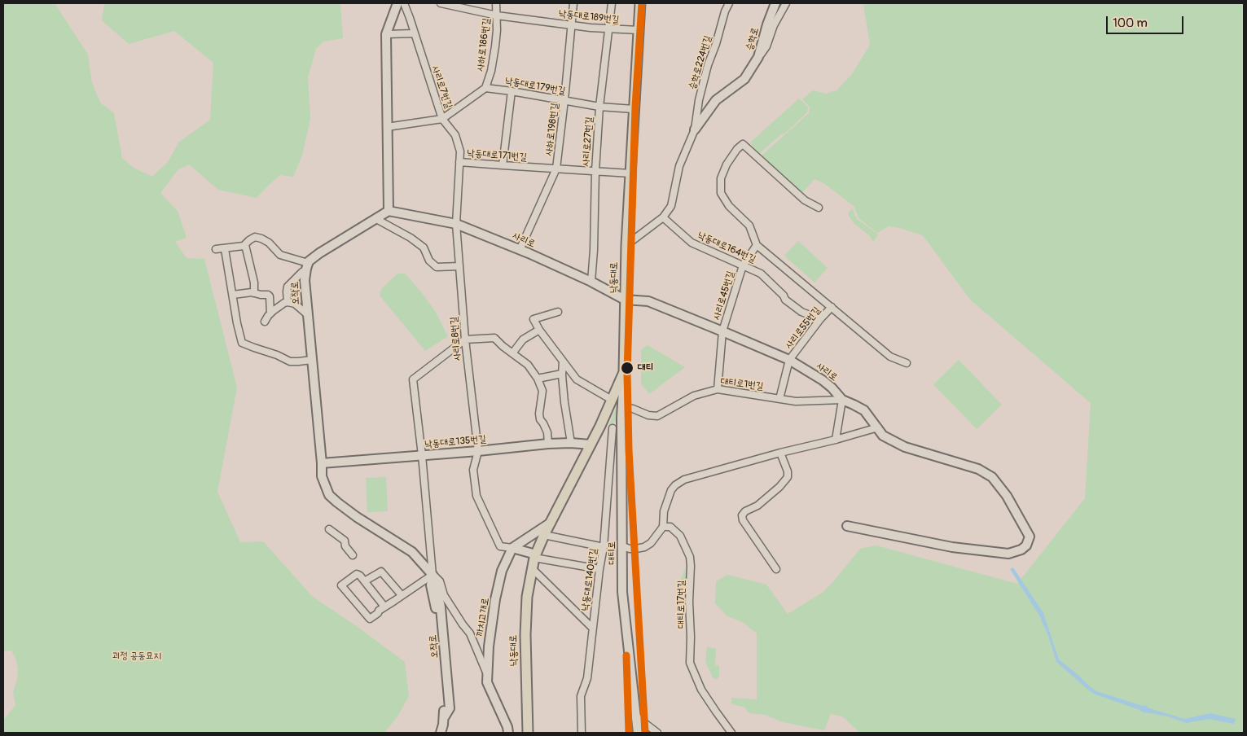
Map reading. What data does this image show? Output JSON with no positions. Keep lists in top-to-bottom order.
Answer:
{
  "streets": {
    "main road": ["낙동대로"],
    "street": [
      "낙동대로189번길",
      "승학로",
      "사하로186번길",
      "승학로224번길",
      "낙동대로179번길",
      "사리로7번길",
      "사하로198번길",
      "사리로27번길",
      "낙동대로171번길",
      "사리로",
      "낙동대로164번길",
      "오작로",
      "사리로45번길",
      "사리로55번길",
      "사리로8번길",
      "대티로1번길",
      "낙동대로135번길",
      "대티로",
      "낙동대로140번길",
      "대티로17번길",
      "까치고개로"
    ]
  },
  "crossings": [
    ["낙동대로189번길", "사하로186번길"],
    ["낙동대로189번길", "사하로198번길"],
    ["낙동대로189번길", "사리로27번길"],
    ["낙동대로189번길", "낙동대로"],
    ["승학로", "승학로224번길"],
    ["사하로186번길", "낙동대로179번길"],
    ["승학로224번길", "낙동대로164번길"],
    ["낙동대로179번길", "사하로198번길"],
    ["낙동대로179번길", "사리로27번길"],
    ["낙동대로179번길", "낙동대로"],
    ["사리로7번길", "낙동대로171번길"],
    ["사리로7번길", "사리로"],
    ["사리로7번길", "사리로8번길"],
    ["사하로198번길", "낙동대로171번길"],
    ["사하로198번길", "사리로"],
    ["사리로27번길", "낙동대로171번길"],
    ["사리로27번길", "사리로"],
    ["낙동대로171번길", "낙동대로"],
    ["사리로", "낙동대로"],
    ["사리로", "사리로45번길"],
    ["사리로", "사리로55번길"],
    ["사리로", "사리로8번길"],
    ["사리로", "대티로1번길"],
    ["낙동대로164번길", "사리로45번길"],
    ["낙동대로164번길", "사리로55번길"],
    ["낙동대로", "낙동대로135번길"],
    ["낙동대로", "대티로"],
    ["오작로", "낙동대로135번길"],
    ["사리로45번길", "대티로1번길"],
    ["사리로8번길", "낙동대로135번길"],
    ["대티로1번길", "대티로"]
  ],
  "parks": ["괴정 공동묘지"],
  "places": ["대티"],
  "scale_bar": "100 m"
}
